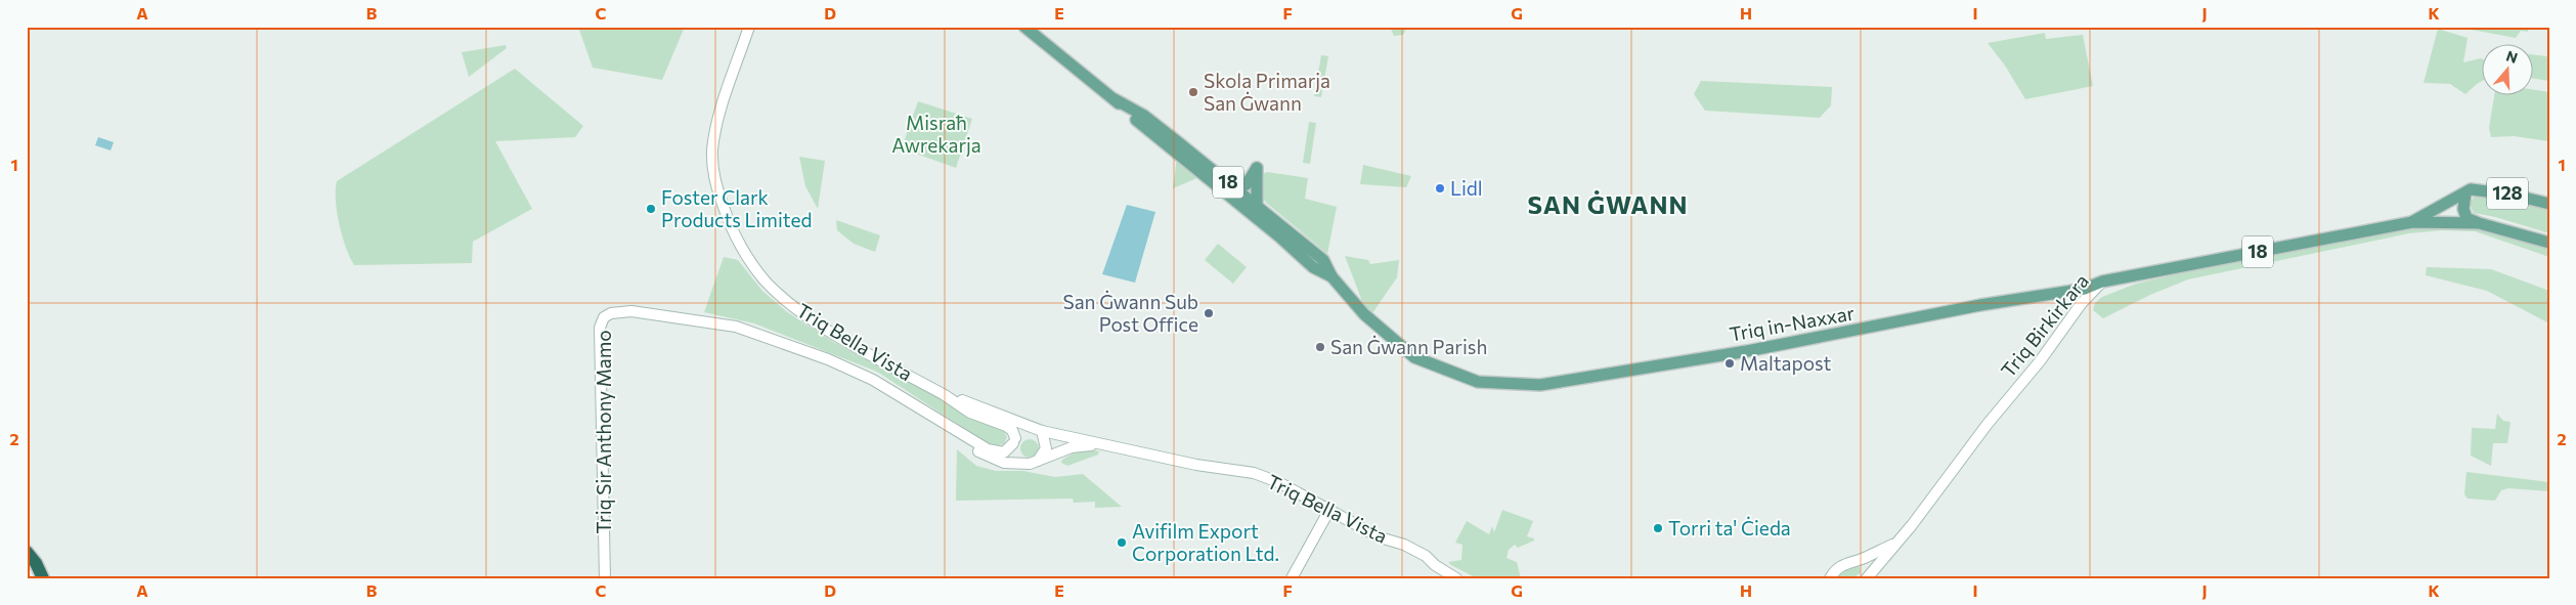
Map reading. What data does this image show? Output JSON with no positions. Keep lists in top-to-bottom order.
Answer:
{
  "streets": {
    "main road": [
      "18",
      "128",
      "Triq in-Naxxar",
      "Triq Birkirkara",
      "Triq Bella Vista",
      "Triq Sir Anthony Mamo"
    ]
  },
  "crossings": [
    ["18", "Triq in-Naxxar"],
    ["128", "Triq Birkirkara"],
    ["Triq in-Naxxar", "Triq Birkirkara"],
    ["Triq Bella Vista", "Triq Sir Anthony Mamo"]
  ],
  "districts": ["SAN ĠWANN"],
  "parks": ["Misraħ Awrekarja"],
  "places": [
    "Skola Primarja San Ġwann",
    "Lidl",
    "Foster Clark Products Limited",
    "San Ġwann Sub Post Office",
    "San Ġwann Parish",
    "Maltapost",
    "Torri ta' Ċieda",
    "Avifilm Export Corporation Ltd."
  ],
  "north": "top",
  "grid": {
    "columns": [
      "A",
      "B",
      "C",
      "D",
      "E",
      "F",
      "G",
      "H",
      "I",
      "J",
      "K"
    ],
    "rows": ["1", "2"]
  }
}
